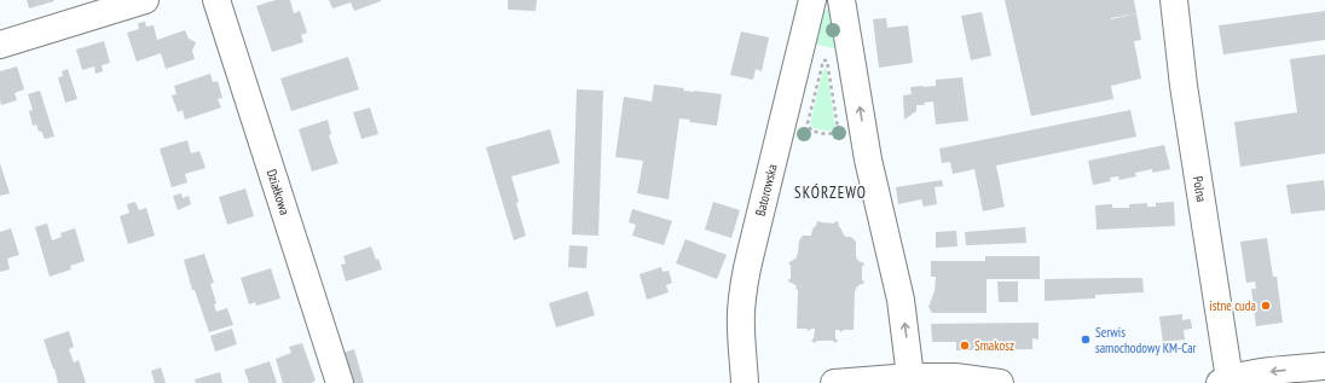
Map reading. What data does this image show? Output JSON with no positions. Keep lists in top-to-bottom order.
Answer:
{
  "streets": {
    "street": ["Batorowska", "Polna", "Działkowa"]
  },
  "districts": ["SKÓRZEWO"],
  "places": ["istne cuda", "Serwis samochodowy KM-Car", "Smakosz"]
}
